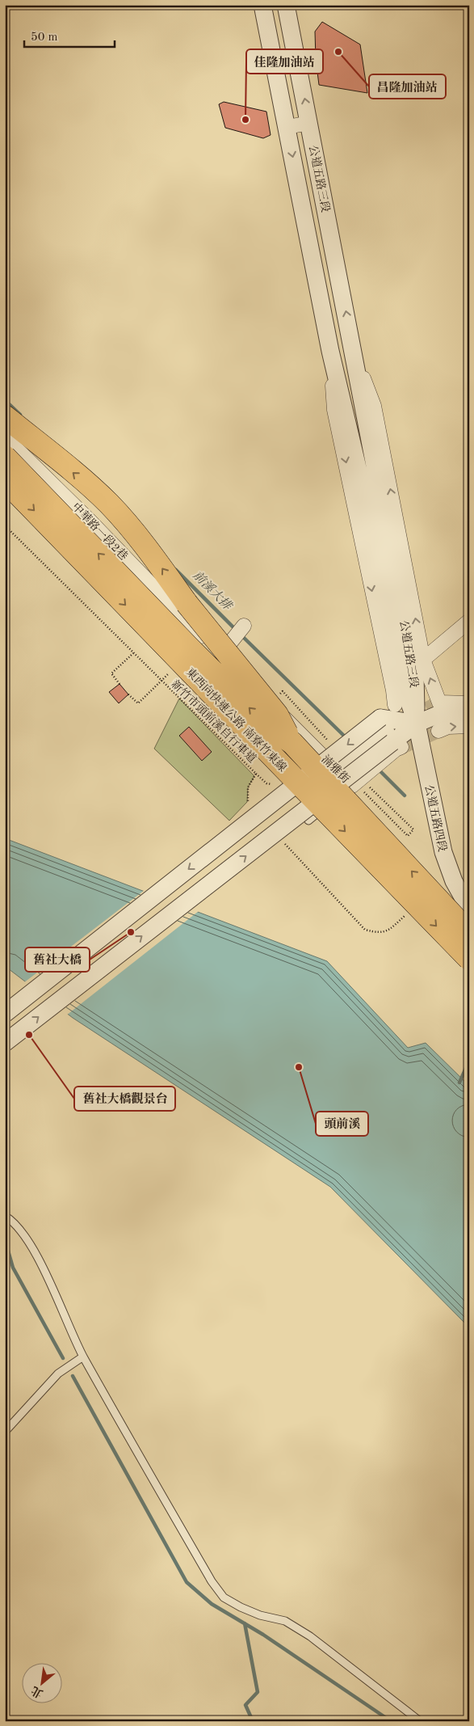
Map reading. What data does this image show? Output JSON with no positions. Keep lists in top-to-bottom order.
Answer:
{
  "streets": {
    "highway": ["東西向快速公路 南寮竹東線"],
    "street": [
      "公道五路三段",
      "中華路一段2巷",
      "湳雅街",
      "公道五路四段"
    ],
    "path": ["新竹市頭前溪自行車道"]
  },
  "crossings": [
    ["公道五路三段", "公道五路四段"],
    ["中華路一段2巷", "湳雅街"]
  ],
  "water": ["前溪大排"],
  "places": [
    "昌隆加油站",
    "佳隆加油站",
    "舊社大橋",
    "舊社大橋觀景台",
    "頭前溪"
  ],
  "scale_bar": "50 m",
  "north": "bottom left"
}
